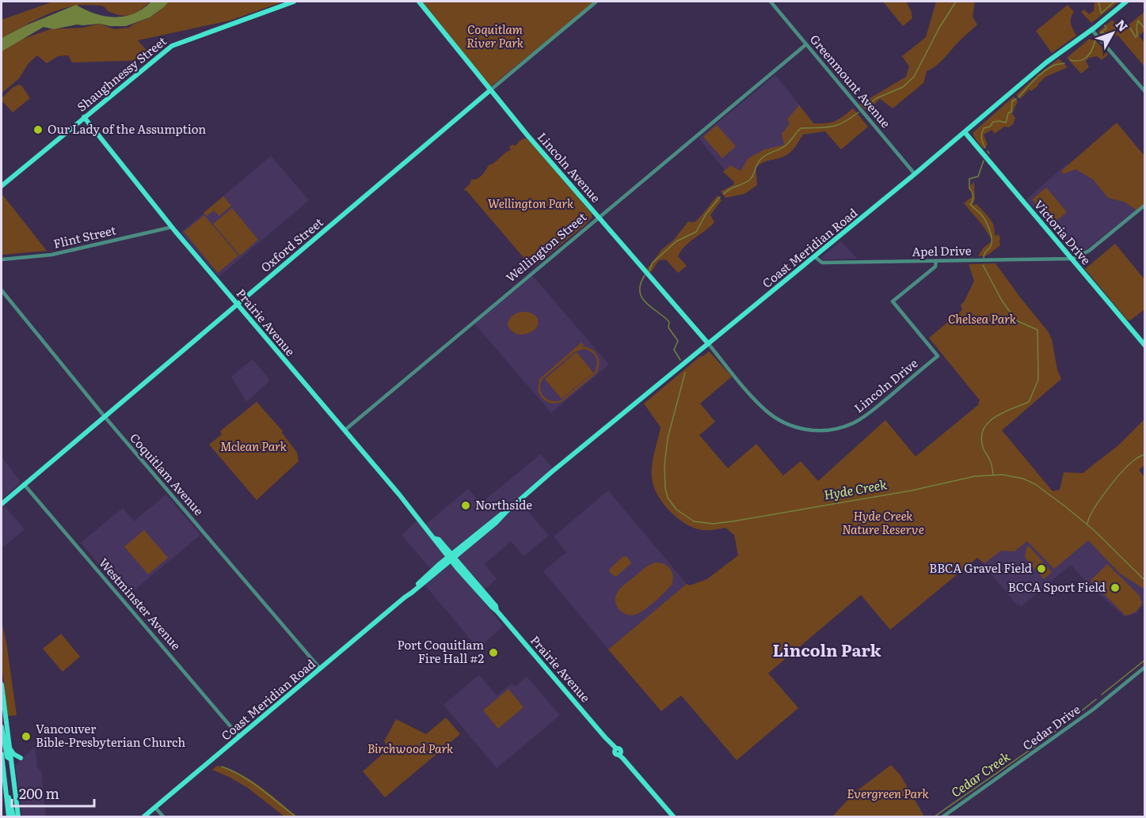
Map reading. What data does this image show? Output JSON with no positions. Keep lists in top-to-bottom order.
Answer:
{
  "streets": {
    "main road": [
      "Shaughnessy Street",
      "Lincoln Avenue",
      "Victoria Drive",
      "Oxford Street",
      "Coast Meridian Road",
      "Prairie Avenue"
    ],
    "street": [
      "Greenmount Avenue",
      "Flint Street",
      "Wellington Street",
      "Apel Drive",
      "Lincoln Drive",
      "Coquitlam Avenue",
      "Westminster Avenue",
      "Cedar Drive"
    ]
  },
  "crossings": [
    ["Shaughnessy Street", "Prairie Avenue"],
    ["Greenmount Avenue", "Wellington Street"],
    ["Greenmount Avenue", "Coast Meridian Road"],
    ["Lincoln Avenue", "Oxford Street"],
    ["Lincoln Avenue", "Wellington Street"],
    ["Lincoln Avenue", "Coast Meridian Road"],
    ["Lincoln Avenue", "Lincoln Drive"],
    ["Victoria Drive", "Coast Meridian Road"],
    ["Victoria Drive", "Apel Drive"],
    ["Flint Street", "Prairie Avenue"],
    ["Oxford Street", "Prairie Avenue"],
    ["Oxford Street", "Coquitlam Avenue"],
    ["Oxford Street", "Westminster Avenue"],
    ["Wellington Street", "Prairie Avenue"],
    ["Coast Meridian Road", "Apel Drive"],
    ["Coast Meridian Road", "Prairie Avenue"],
    ["Coast Meridian Road", "Lincoln Drive"],
    ["Coast Meridian Road", "Coquitlam Avenue"],
    ["Coast Meridian Road", "Westminster Avenue"],
    ["Apel Drive", "Lincoln Drive"]
  ],
  "districts": ["Lincoln Park"],
  "water": ["Hyde Creek", "Cedar Creek"],
  "parks": [
    "Coquitlam River Park",
    "Wellington Park",
    "Chelsea Park",
    "Mclean Park",
    "Hyde Creek Nature Reserve",
    "Birchwood Park",
    "Evergreen Park"
  ],
  "places": [
    "Our Lady of the Assumption",
    "Northside",
    "BBCA Gravel Field",
    "BCCA Sport Field",
    "Port Coquitlam Fire Hall #2",
    "Vancouver Bible-Presbyterian Church"
  ],
  "scale_bar": "200 m",
  "north": "top right"
}
